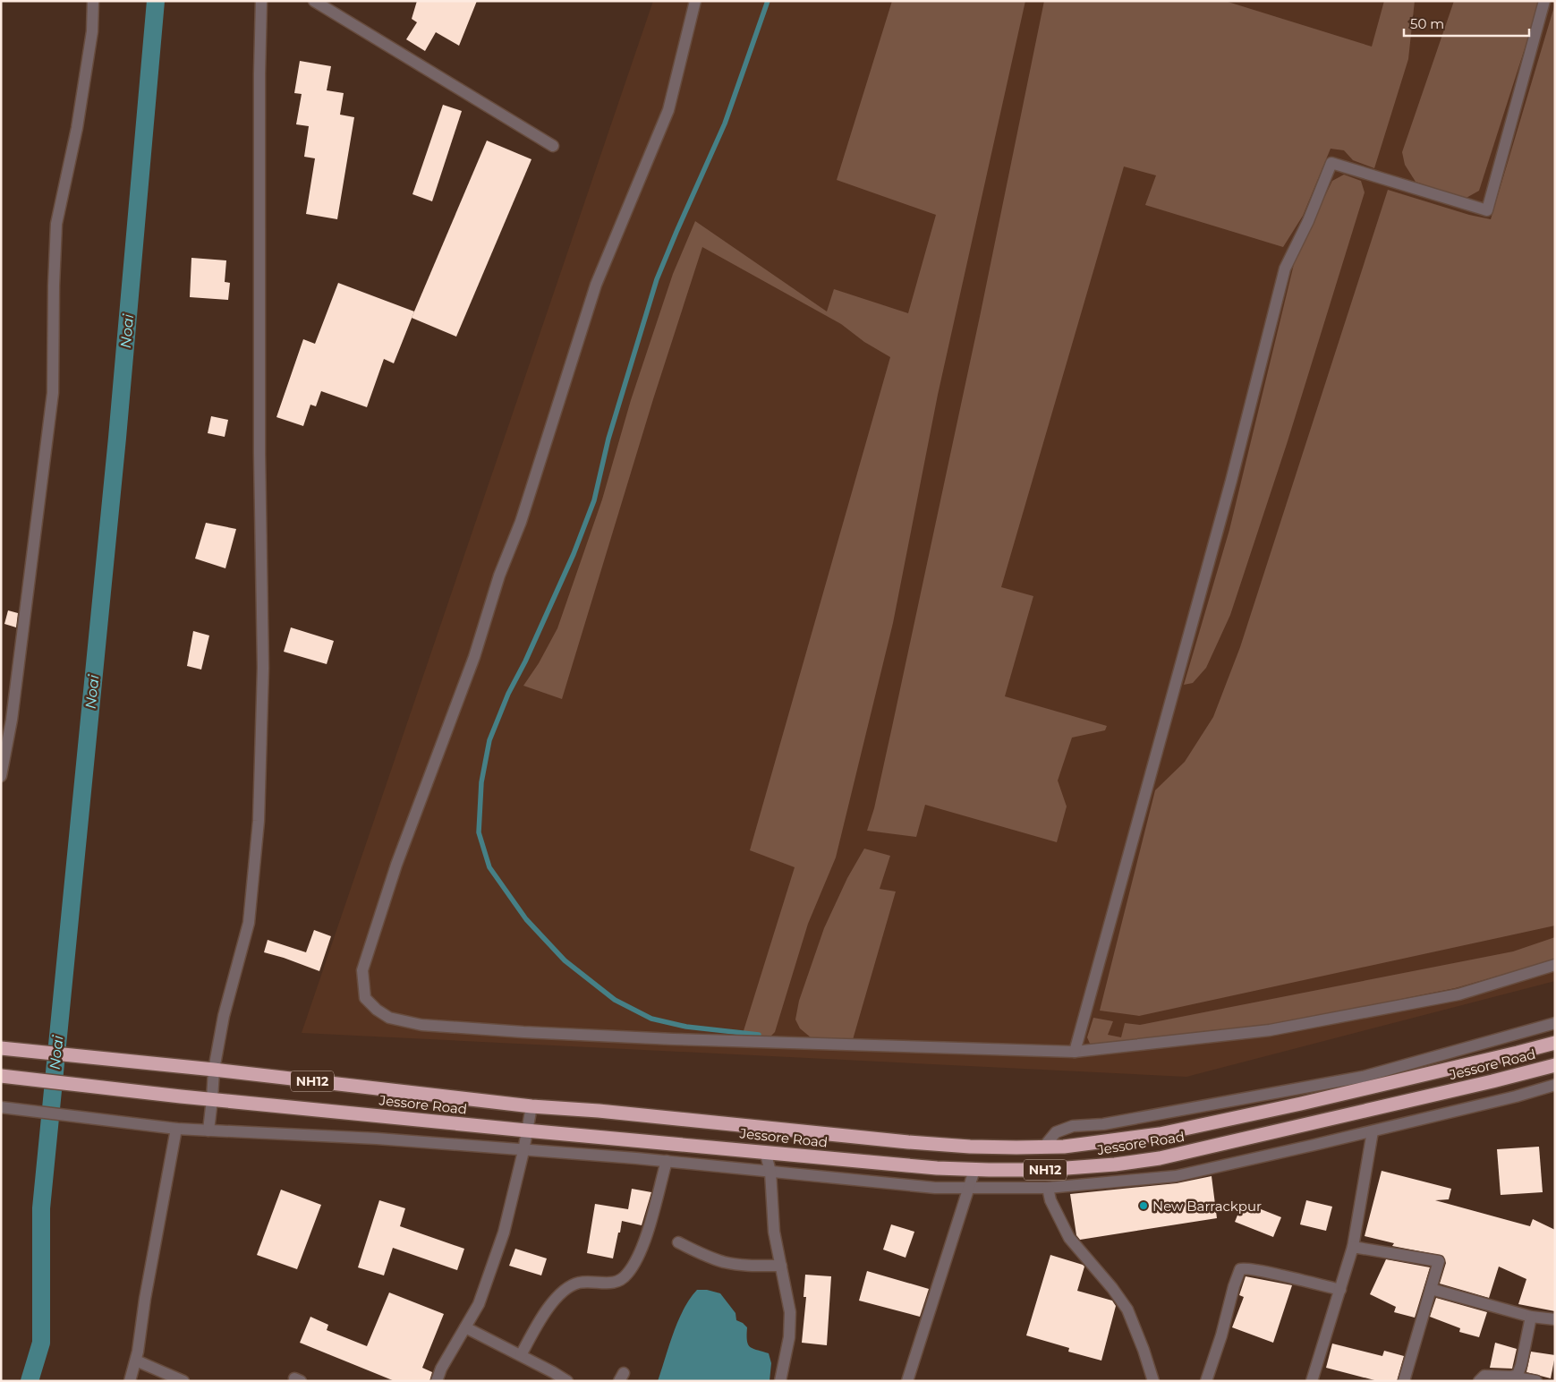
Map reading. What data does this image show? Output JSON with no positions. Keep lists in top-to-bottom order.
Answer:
{
  "streets": {
    "highway": ["Jessore Road", "NH12"]
  },
  "water": ["Noai"],
  "places": ["New Barrackpur"],
  "scale_bar": "50 m"
}
